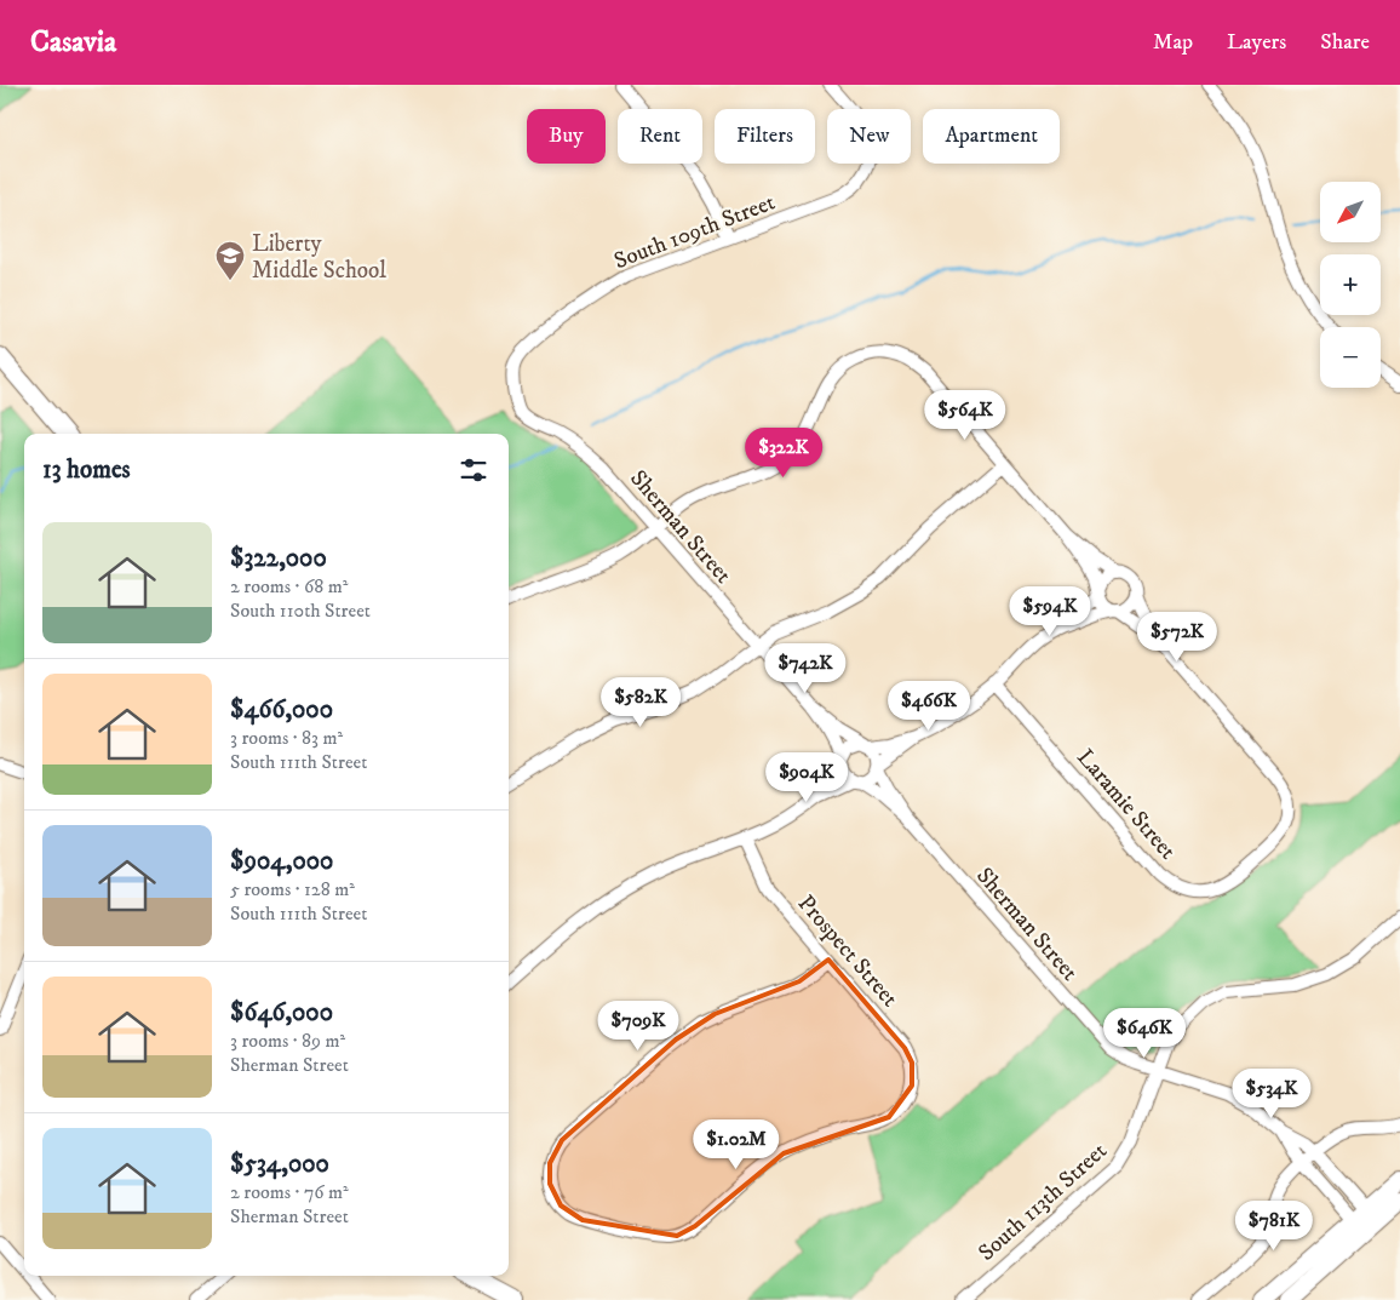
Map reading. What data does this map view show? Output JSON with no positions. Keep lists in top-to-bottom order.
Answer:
{
  "streets": {
    "street": [
      "South 109th Street",
      "Sherman Street",
      "Laramie Street",
      "Prospect Street",
      "South 113th Street"
    ]
  },
  "crossings": [
    ["South 109th Street", "Sherman Street"],
    ["Sherman Street", "South 113th Street"]
  ],
  "places": {
    "school or university": ["Liberty Middle School"]
  },
  "north": "bottom left",
  "page": {
    "header": "Casavia",
    "nav": ["Map", "Layers", "Share"],
    "chip": [
      "Buy",
      "Rent",
      "Filters",
      "New",
      "Apartment"
    ],
    "map_buttons": ["+", "−"],
    "price": [
      "$564K",
      "$322K",
      "$594K",
      "$572K",
      "$742K",
      "$582K",
      "$466K",
      "$904K",
      "$709K",
      "$646K",
      "$534K",
      "$1.02M",
      "$781K"
    ],
    "heading": "13 homes",
    "list": [
      {
        "name": "$322,000",
        "note": "2 rooms · 68 m² · South 110th Street"
      },
      {
        "name": "$466,000",
        "note": "3 rooms · 83 m² · South 111th Street"
      },
      {
        "name": "$904,000",
        "note": "5 rooms · 128 m² · South 111th Street"
      },
      {
        "name": "$646,000",
        "note": "3 rooms · 89 m² · Sherman Street"
      },
      {
        "name": "$534,000",
        "note": "2 rooms · 76 m² · Sherman Street"
      }
    ]
  }
}
